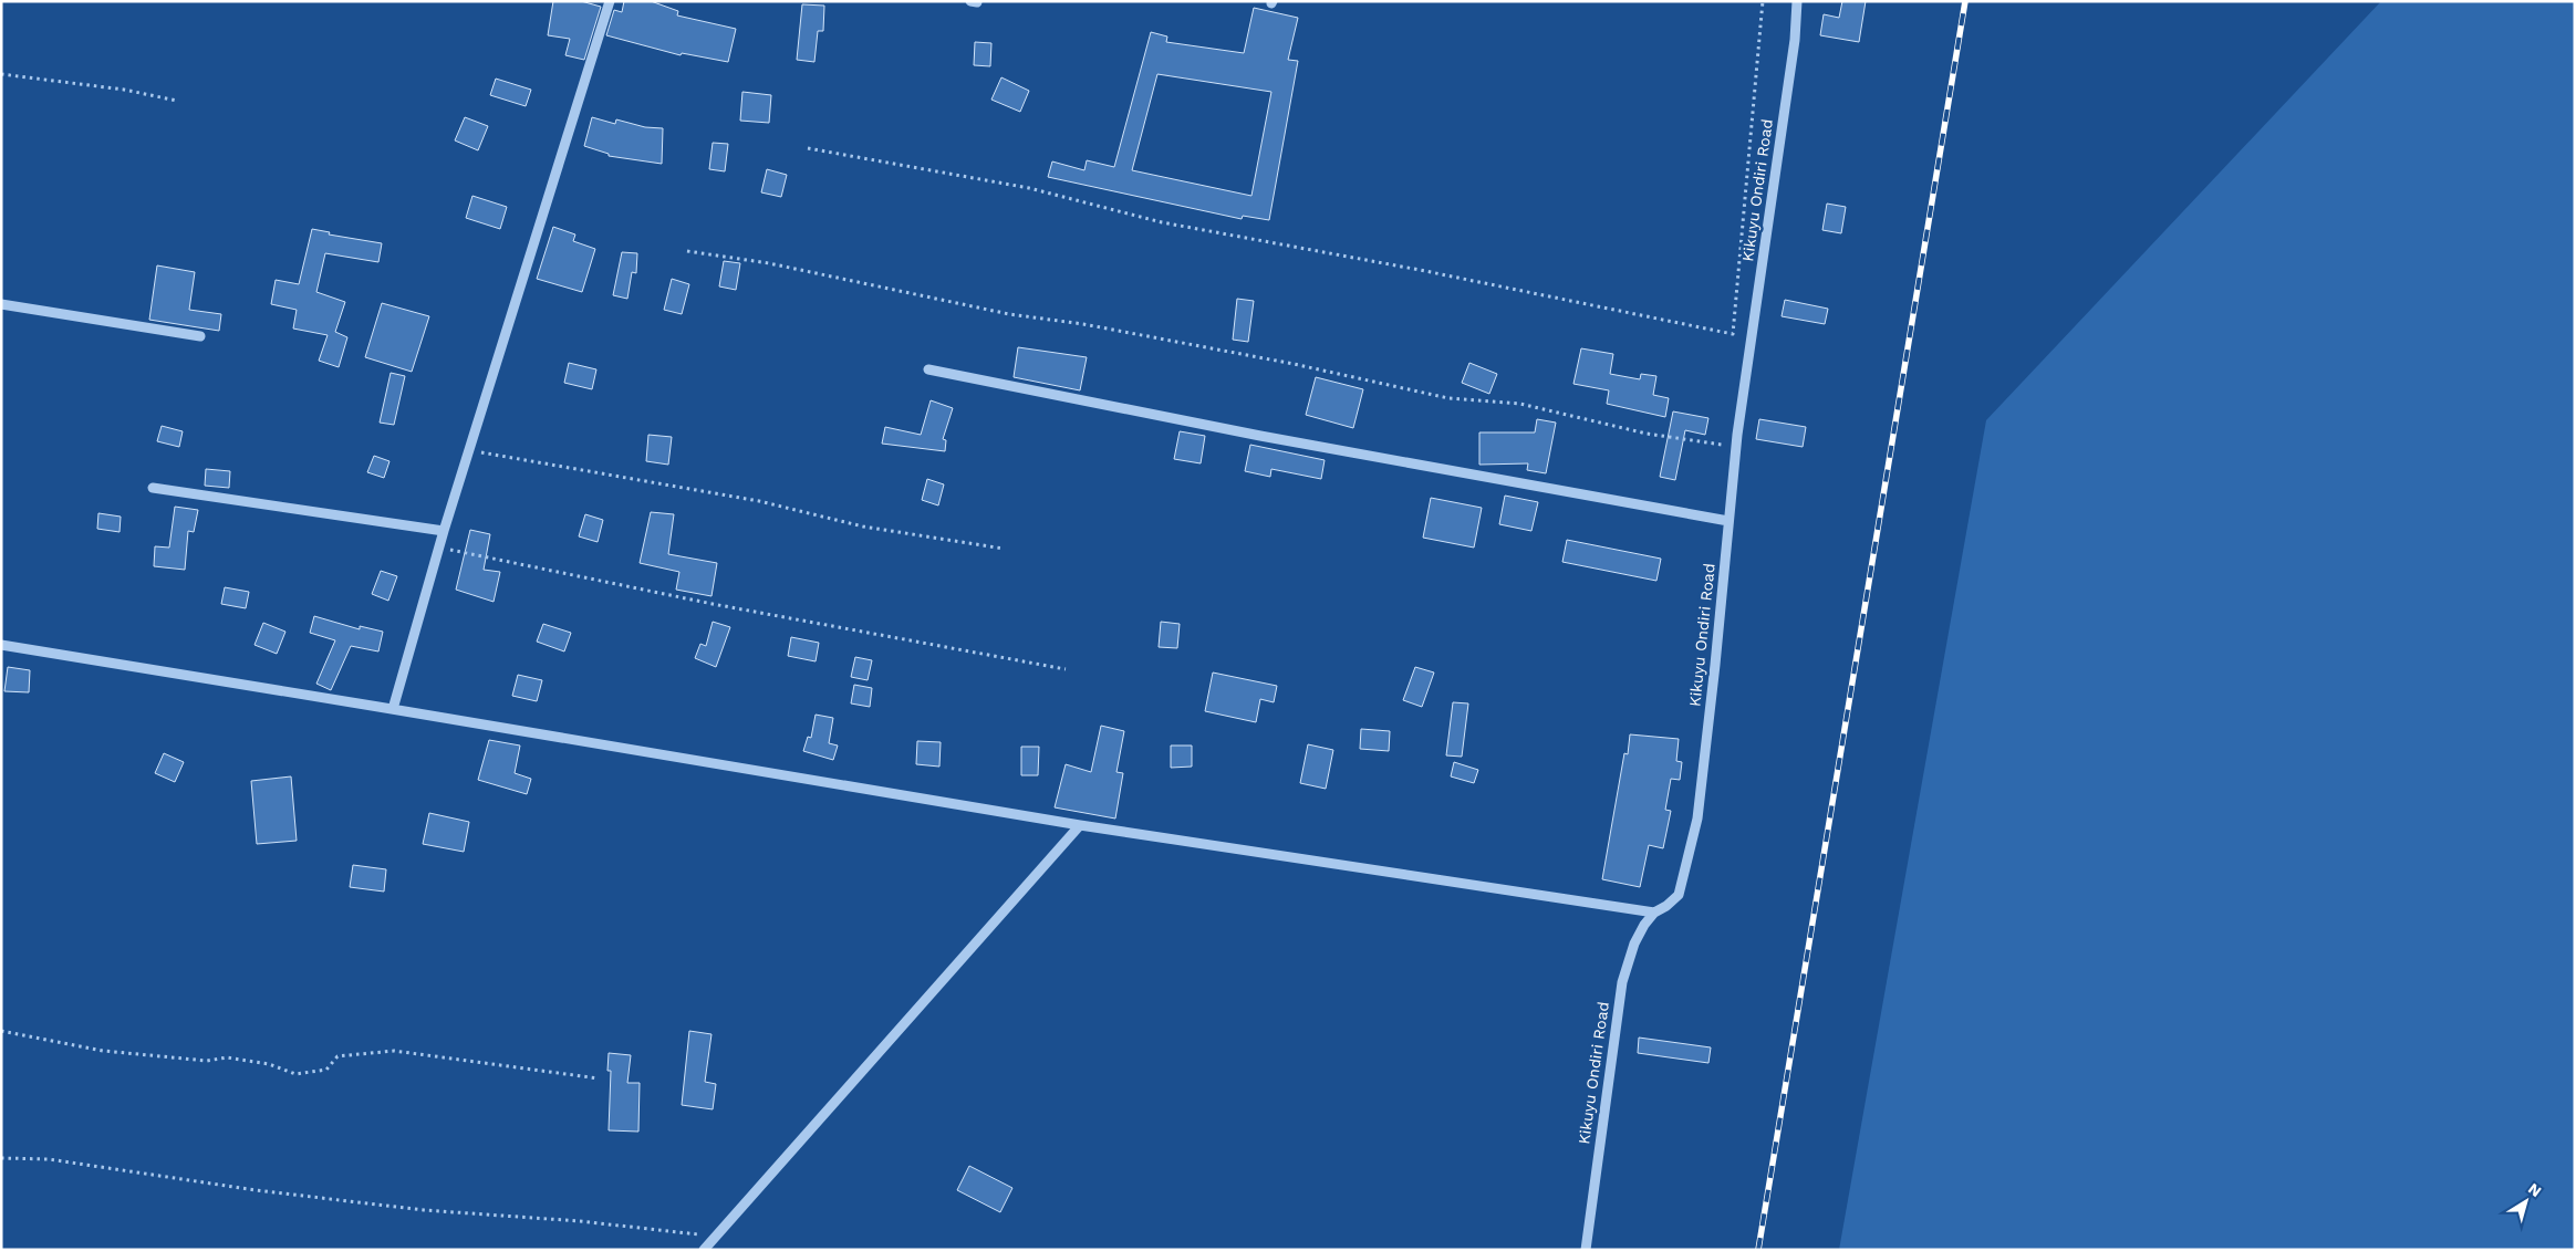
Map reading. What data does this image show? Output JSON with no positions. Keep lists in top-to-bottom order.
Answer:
{
  "streets": {
    "street": ["Kikuyu Ondiri Road"]
  },
  "north": "top right"
}
